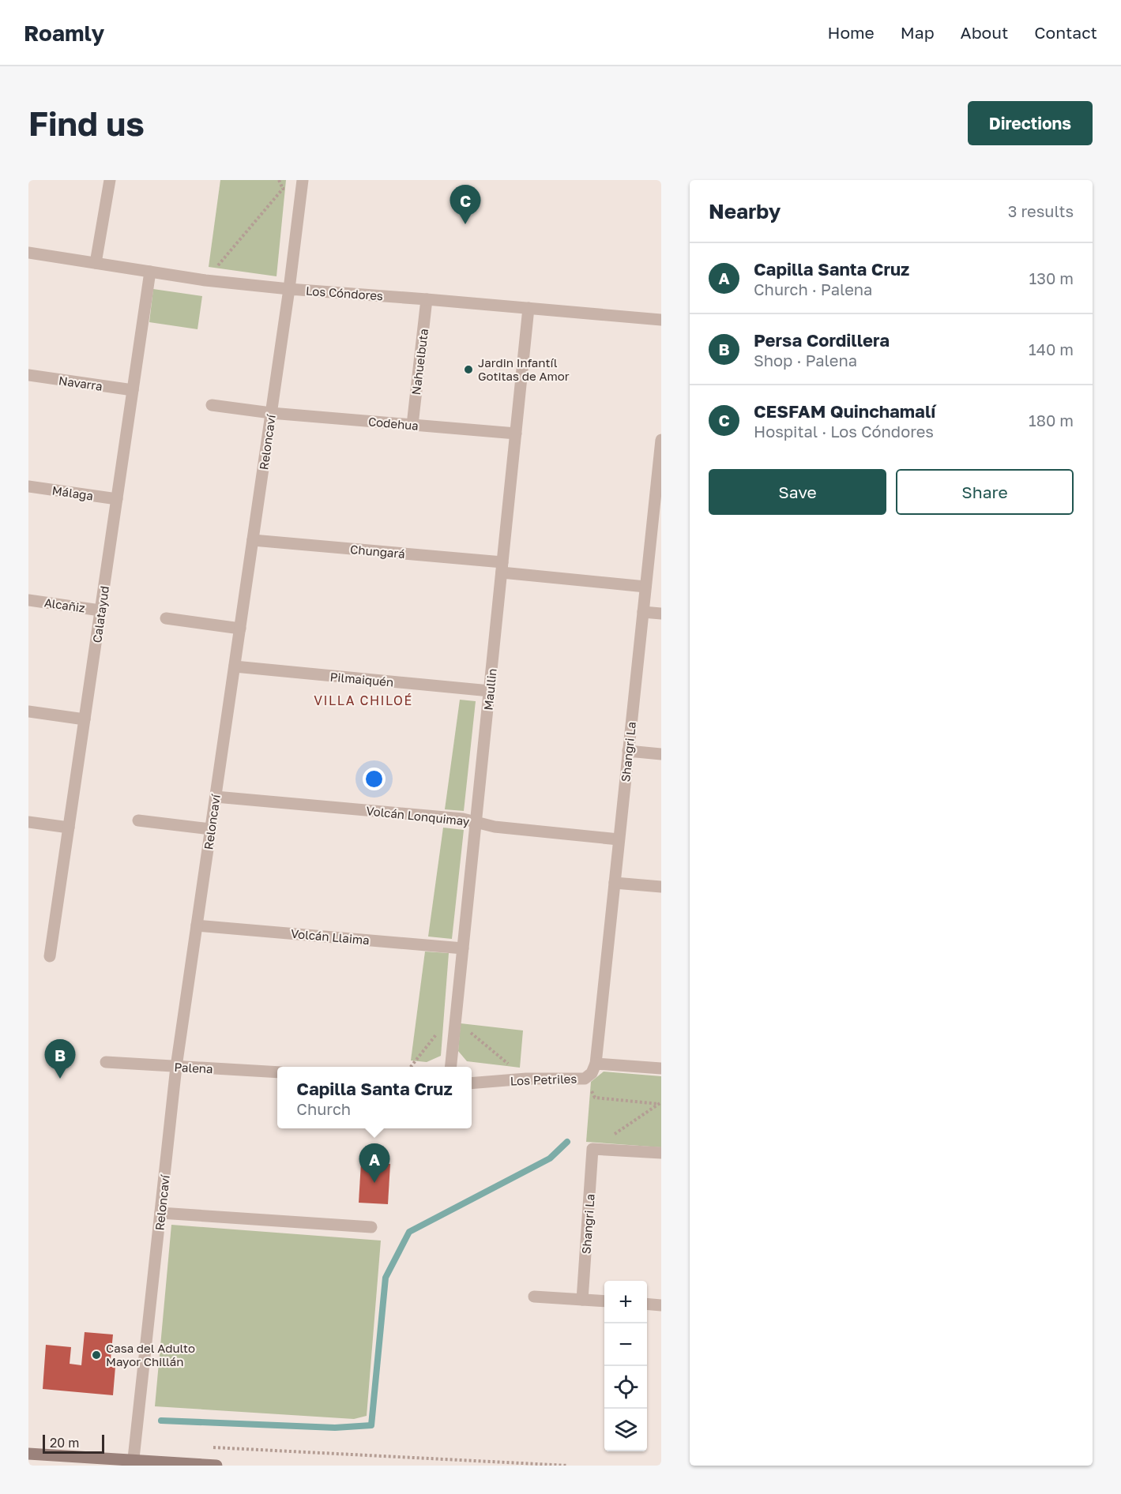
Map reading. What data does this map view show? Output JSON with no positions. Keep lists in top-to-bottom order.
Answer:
{
  "streets": {
    "street": [
      "Los Cóndores",
      "Nahuelbuta",
      "Navarra",
      "Codehua",
      "Reloncaví",
      "Málaga",
      "Chungará",
      "Alcañiz",
      "Calatayud",
      "Pilmaiquén",
      "Maullin",
      "Shangri La",
      "Volcán Lonquimay",
      "Volcán Llaima",
      "Palena",
      "Los Petriles"
    ]
  },
  "crossings": [
    ["Los Cóndores", "Nahuelbuta"],
    ["Los Cóndores", "Reloncaví"],
    ["Los Cóndores", "Calatayud"],
    ["Los Cóndores", "Maullin"],
    ["Nahuelbuta", "Codehua"],
    ["Navarra", "Calatayud"],
    ["Codehua", "Reloncaví"],
    ["Codehua", "Maullin"],
    ["Reloncaví", "Chungará"],
    ["Reloncaví", "Pilmaiquén"],
    ["Reloncaví", "Volcán Lonquimay"],
    ["Reloncaví", "Volcán Llaima"],
    ["Reloncaví", "Palena"],
    ["Málaga", "Calatayud"],
    ["Chungará", "Maullin"],
    ["Chungará", "Shangri La"],
    ["Alcañiz", "Calatayud"],
    ["Pilmaiquén", "Maullin"],
    ["Maullin", "Volcán Lonquimay"],
    ["Maullin", "Volcán Llaima"],
    ["Shangri La", "Volcán Lonquimay"],
    ["Shangri La", "Los Petriles"]
  ],
  "districts": ["VILLA CHILOÉ"],
  "places": ["Jardin Infantíl Gotitas de Amor", "Casa del Adulto Mayor Chillán"],
  "scale_bar": "20 m",
  "page": {
    "header": "Roamly",
    "nav": [
      "Home",
      "Map",
      "About",
      "Contact"
    ],
    "buttons": [
      "Directions",
      ["Save", "Share"]
    ],
    "title": "Find us",
    "heading": ["Nearby", "3 results"],
    "pins": ["C", "B", "A"],
    "list": [
      {
        "mark": "A",
        "name": "Capilla Santa Cruz",
        "note": "Church · Palena",
        "value": "130 m"
      },
      {
        "mark": "B",
        "name": "Persa Cordillera",
        "note": "Shop · Palena",
        "value": "140 m"
      },
      {
        "mark": "C",
        "name": "CESFAM Quinchamalí",
        "note": "Hospital · Los Cóndores",
        "value": "180 m"
      }
    ],
    "popup": ["Capilla Santa Cruz", "Church"],
    "map_buttons": ["+", "−"],
    "scale": "20 m"
  }
}
